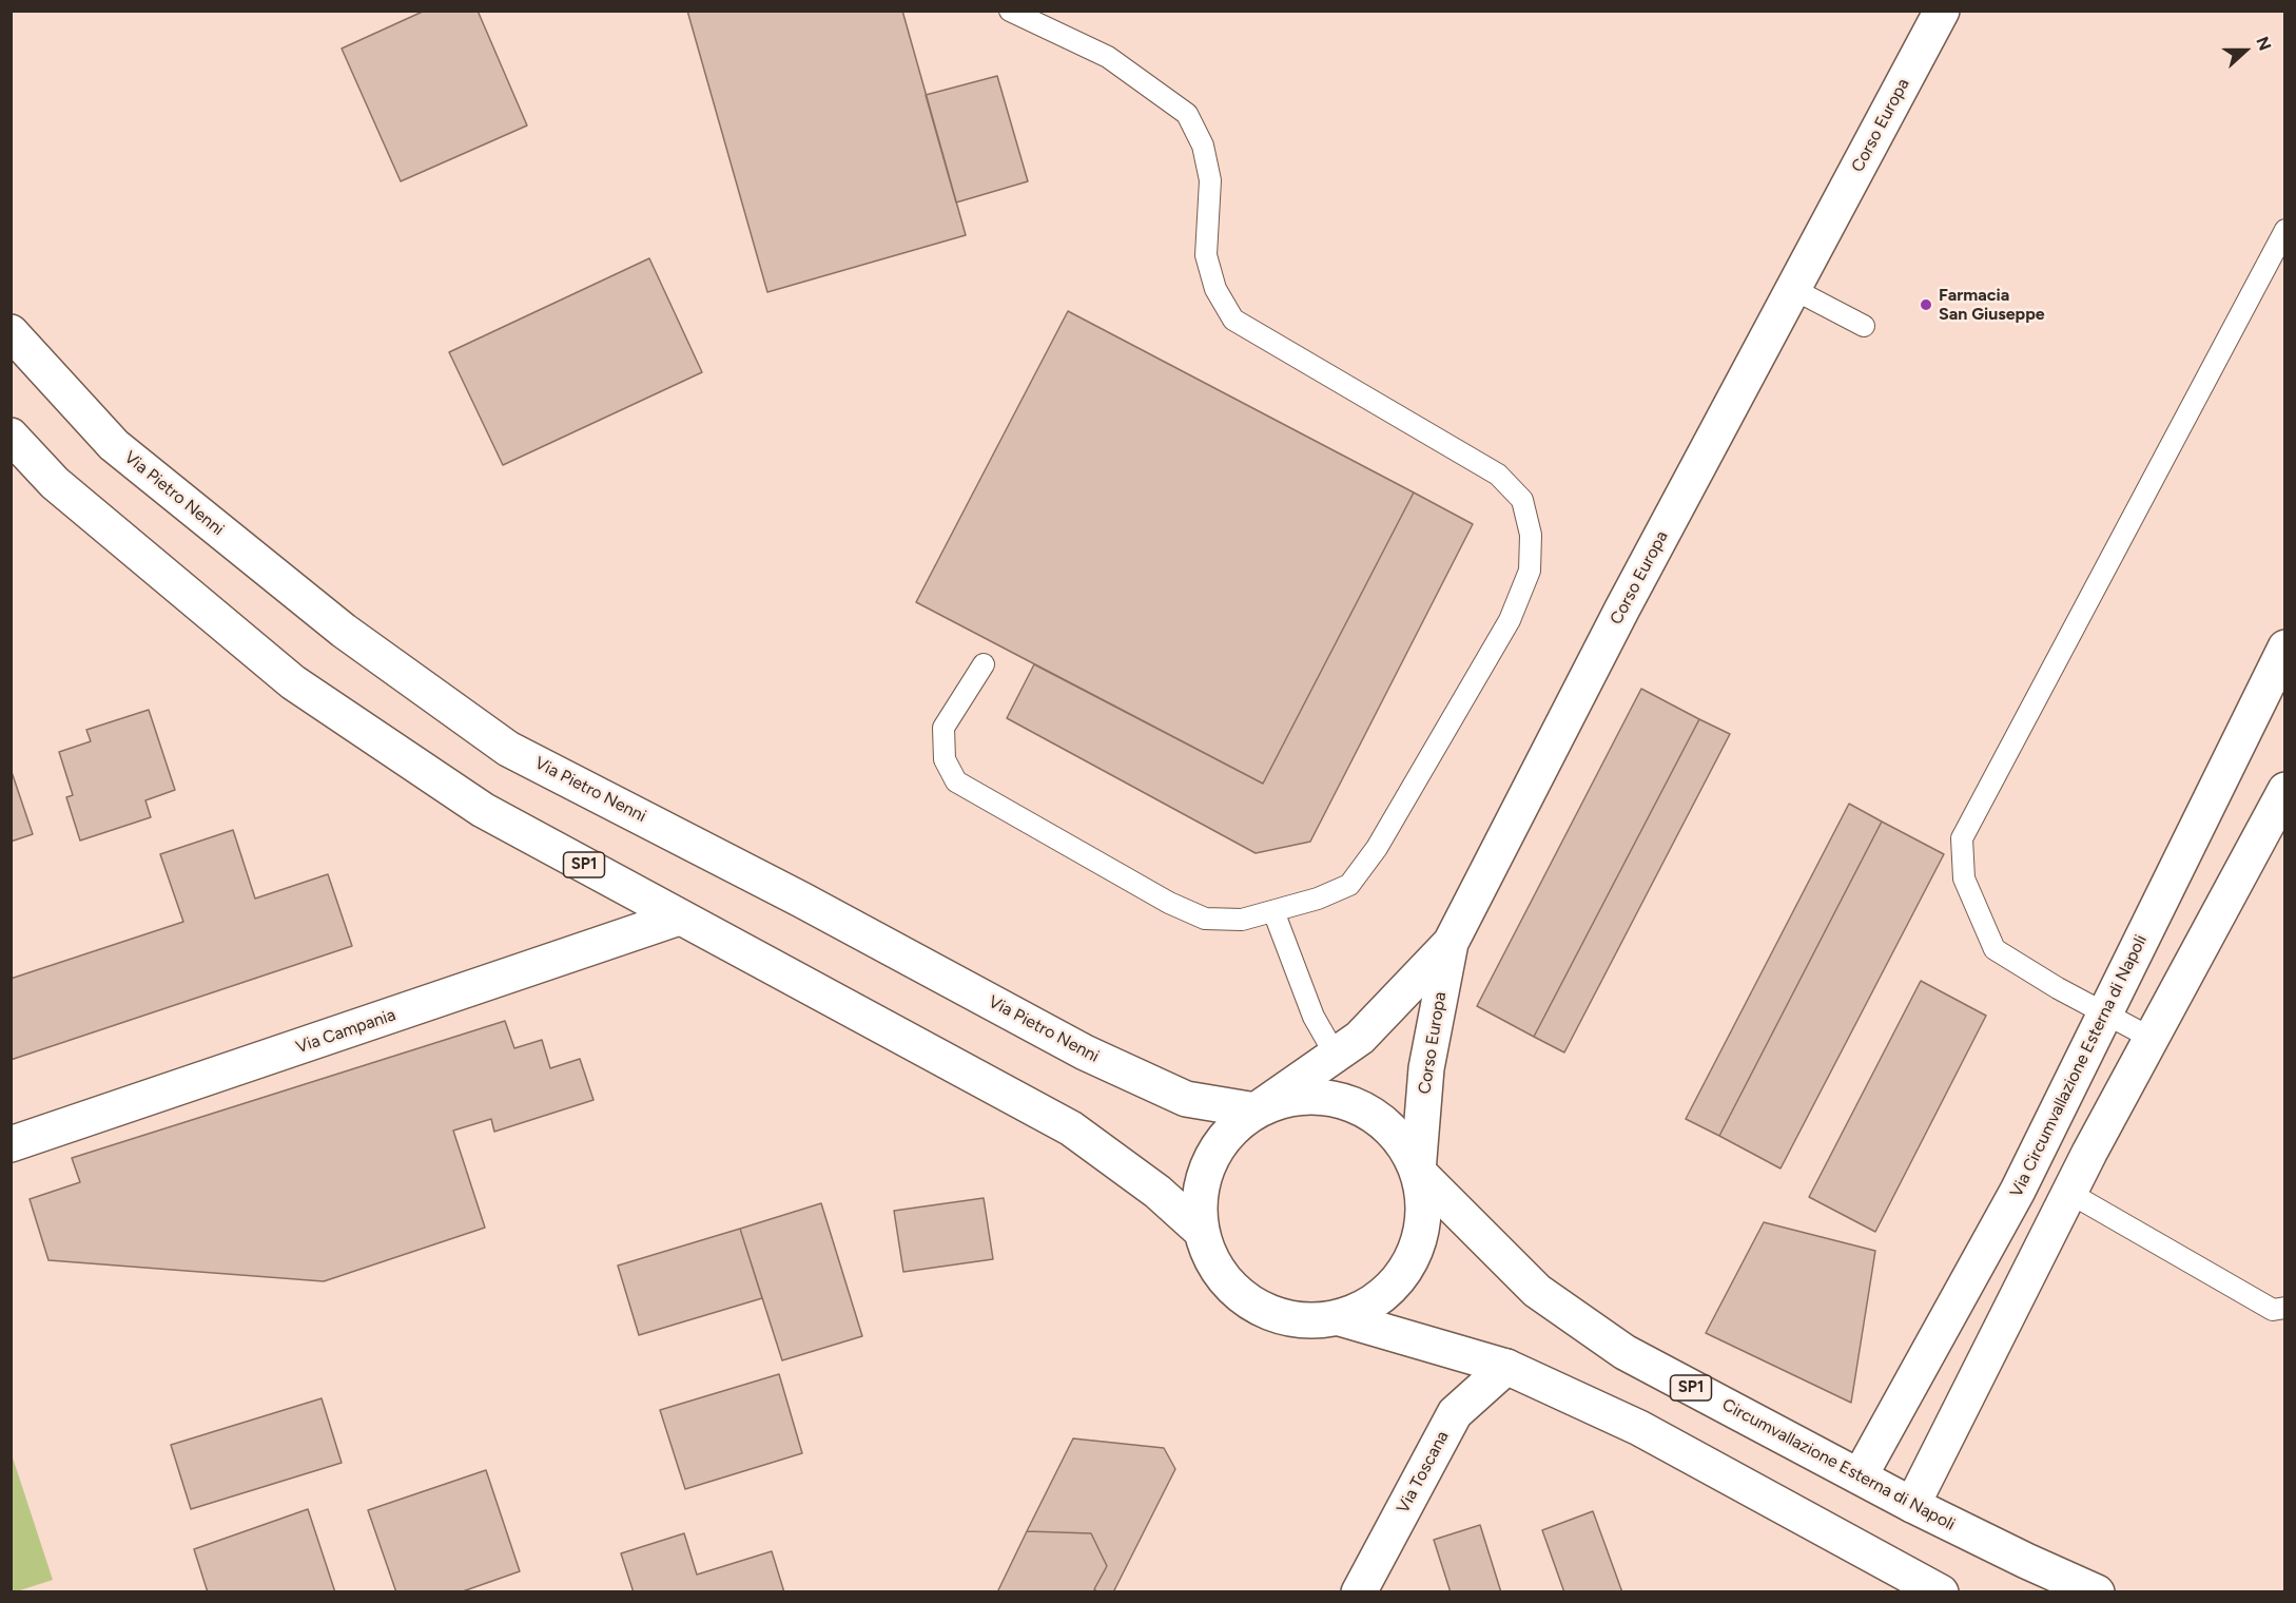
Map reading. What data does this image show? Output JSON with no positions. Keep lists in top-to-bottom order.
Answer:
{
  "streets": {
    "main road": [
      "Corso Europa",
      "Via Pietro Nenni",
      "SP1",
      "Via Campania",
      "Via Circumvallazione Esterna di Napoli",
      "Circumvallazione Esterna di Napoli",
      "Via Toscana"
    ]
  },
  "crossings": [
    ["Corso Europa", "Via Pietro Nenni"],
    ["Corso Europa", "SP1"],
    ["Corso Europa", "Circumvallazione Esterna di Napoli"],
    ["Via Pietro Nenni", "SP1"],
    ["Via Pietro Nenni", "Circumvallazione Esterna di Napoli"],
    ["SP1", "Via Campania"],
    ["SP1", "Circumvallazione Esterna di Napoli"],
    ["Via Circumvallazione Esterna di Napoli", "Circumvallazione Esterna di Napoli"]
  ],
  "places": ["Farmacia San Giuseppe"],
  "north": "right"
}
